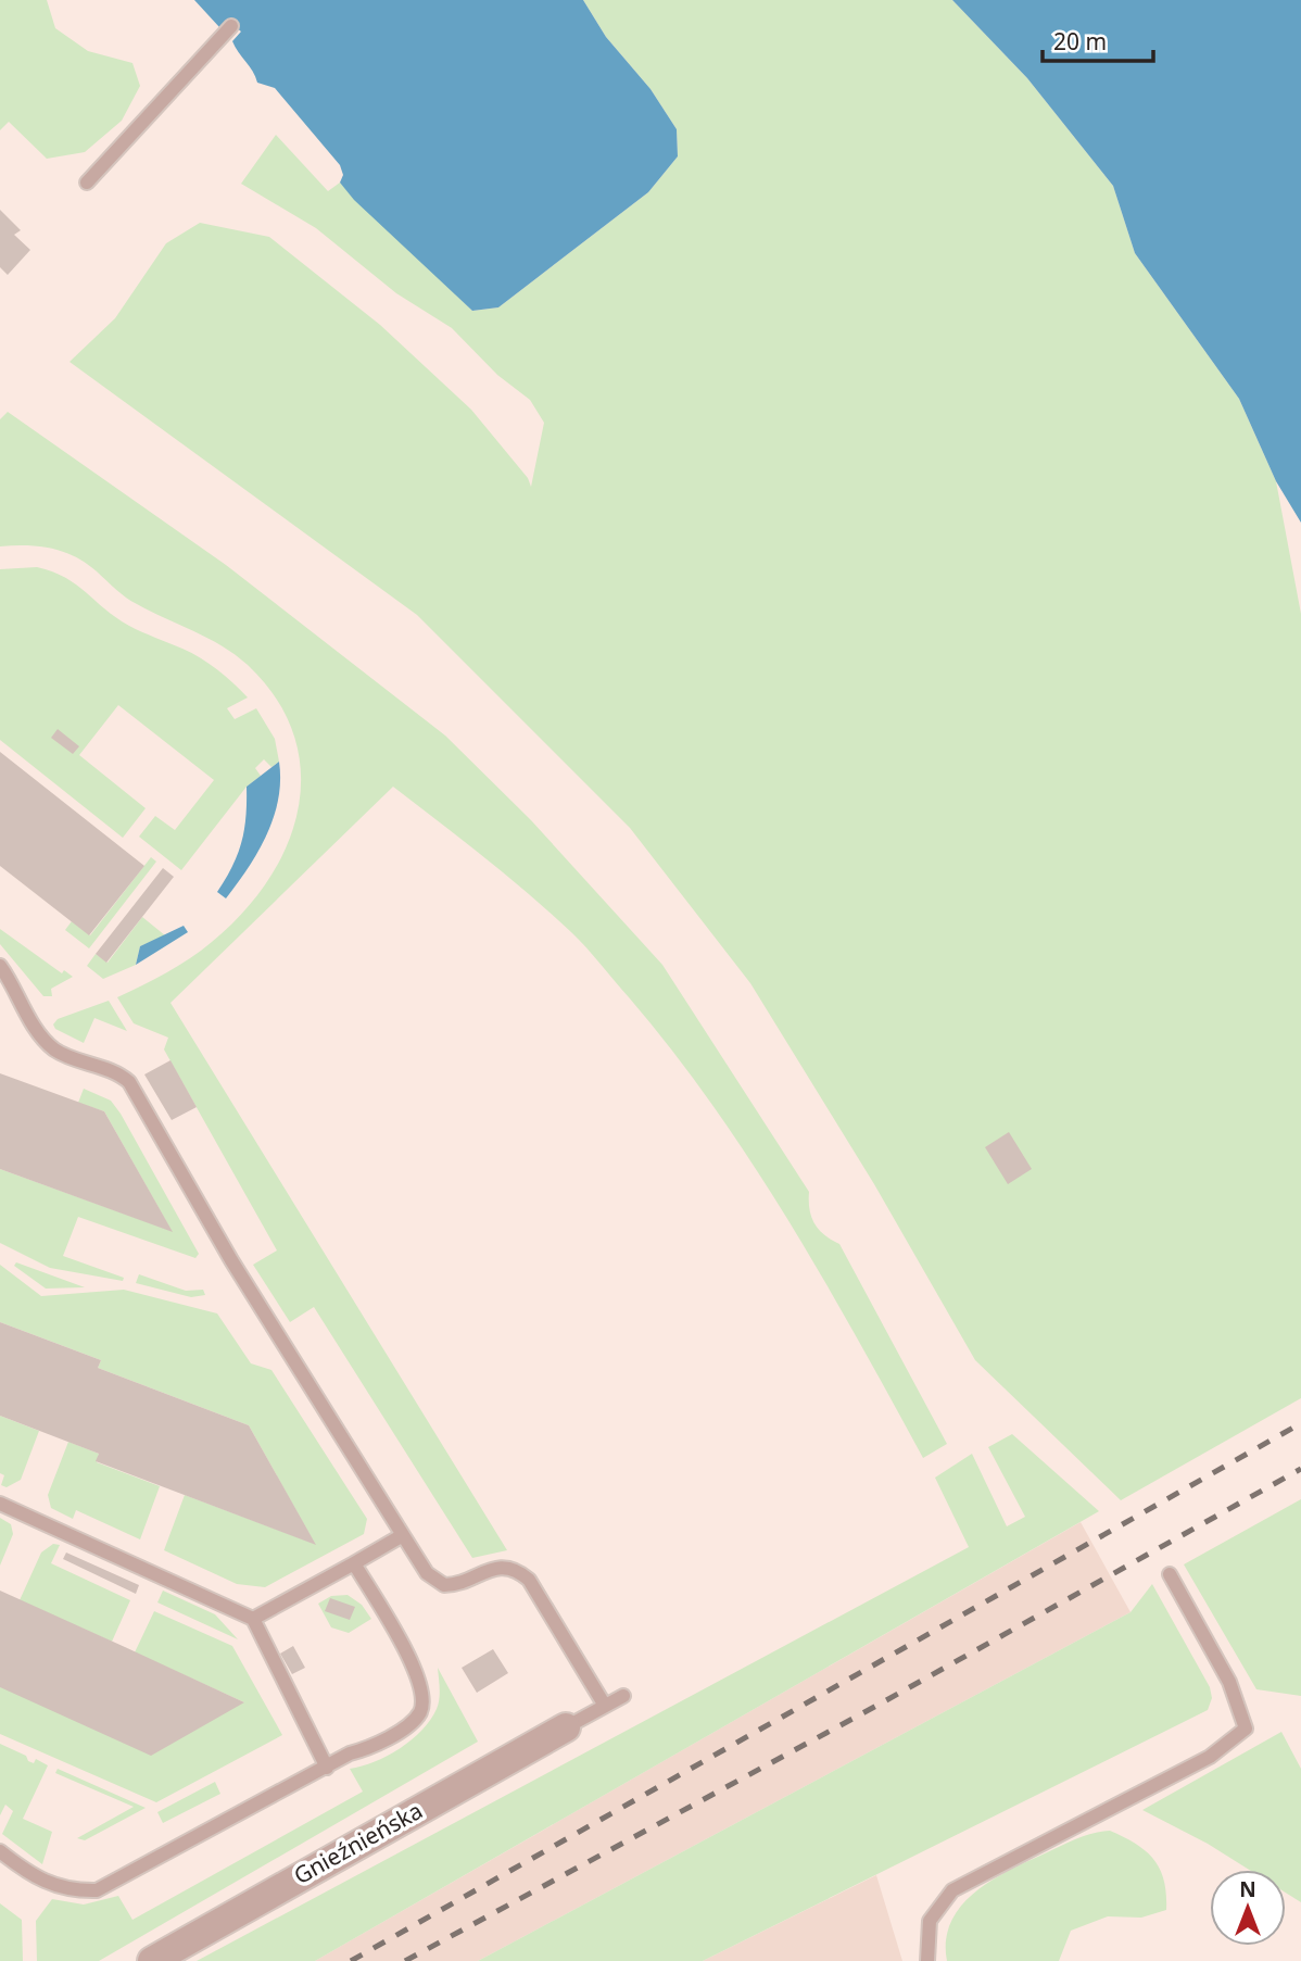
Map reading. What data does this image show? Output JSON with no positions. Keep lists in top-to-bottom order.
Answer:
{
  "streets": {
    "street": ["Gnieźnieńska"]
  },
  "scale_bar": "20 m",
  "north": "top"
}
